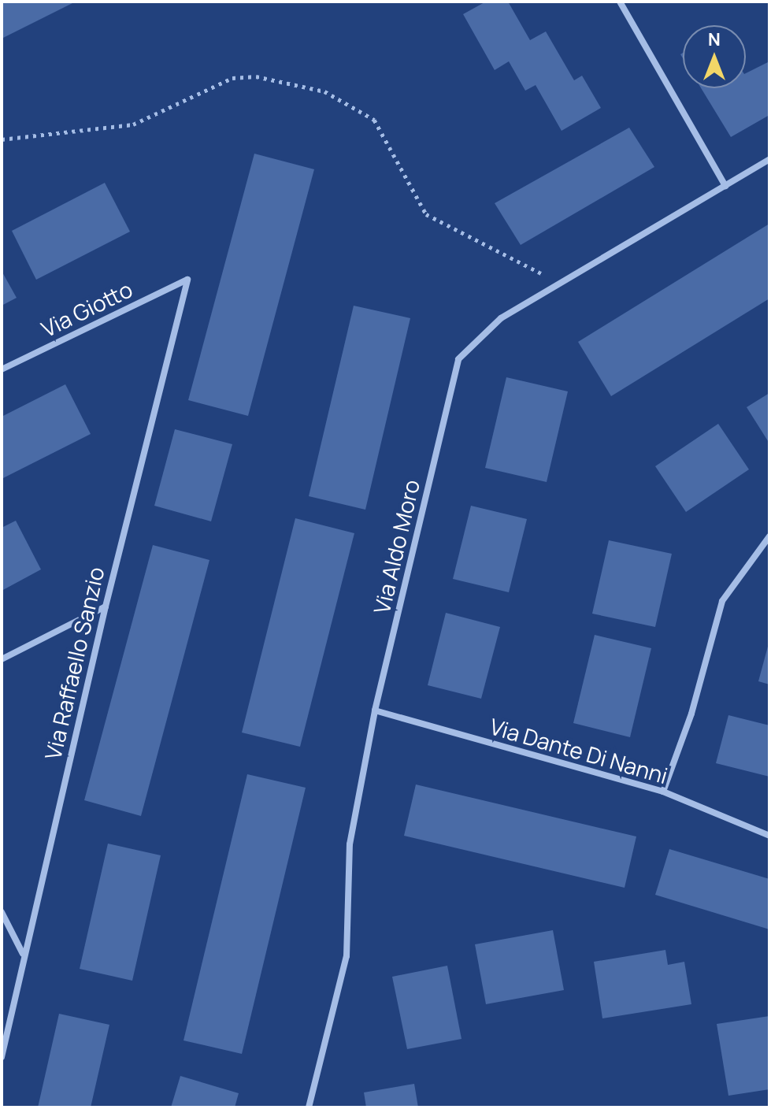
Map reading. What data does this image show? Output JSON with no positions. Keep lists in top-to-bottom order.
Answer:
{
  "streets": {
    "street": [
      "Via Giotto",
      "Via Aldo Moro",
      "Via Raffaello Sanzio",
      "Via Dante Di Nanni"
    ]
  },
  "crossings": [
    ["Via Giotto", "Via Raffaello Sanzio"],
    ["Via Aldo Moro", "Via Dante Di Nanni"]
  ],
  "north": "top"
}
